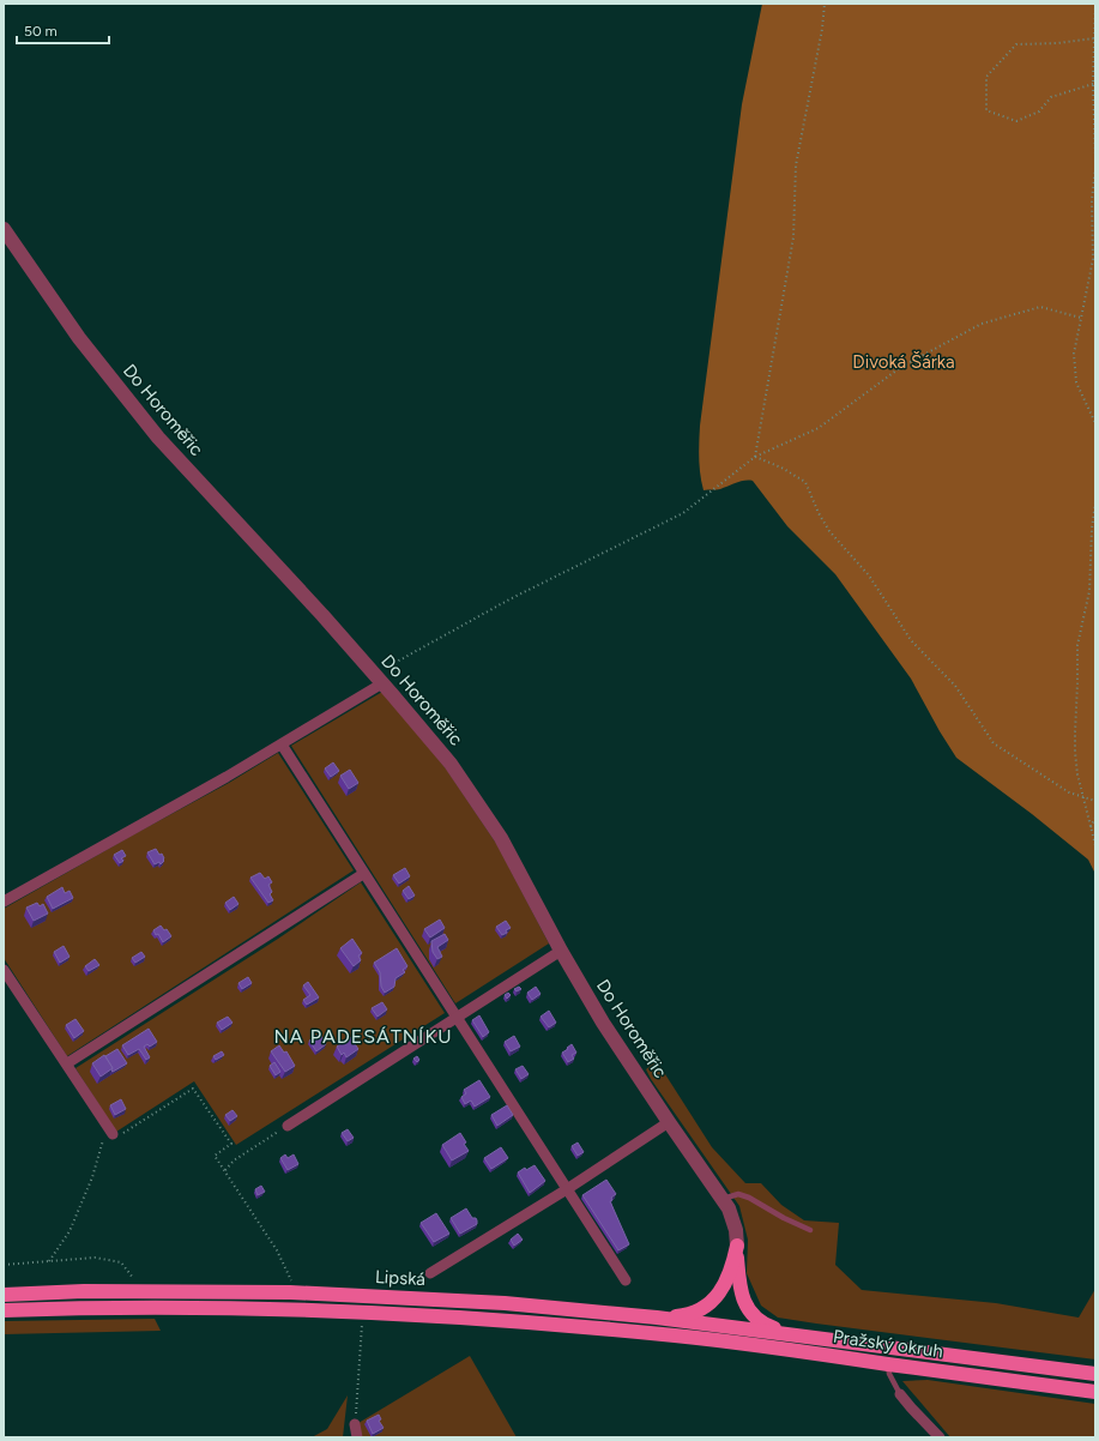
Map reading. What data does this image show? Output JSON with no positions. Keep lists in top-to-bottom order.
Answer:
{
  "streets": {
    "highway": ["Lipská", "Pražský okruh"],
    "street": ["Do Horoměřic"]
  },
  "crossings": [
    ["Lipská", "Pražský okruh"]
  ],
  "districts": ["NA PADESÁTNÍKU"],
  "parks": ["Divoká Šárka"],
  "scale_bar": "50 m"
}
